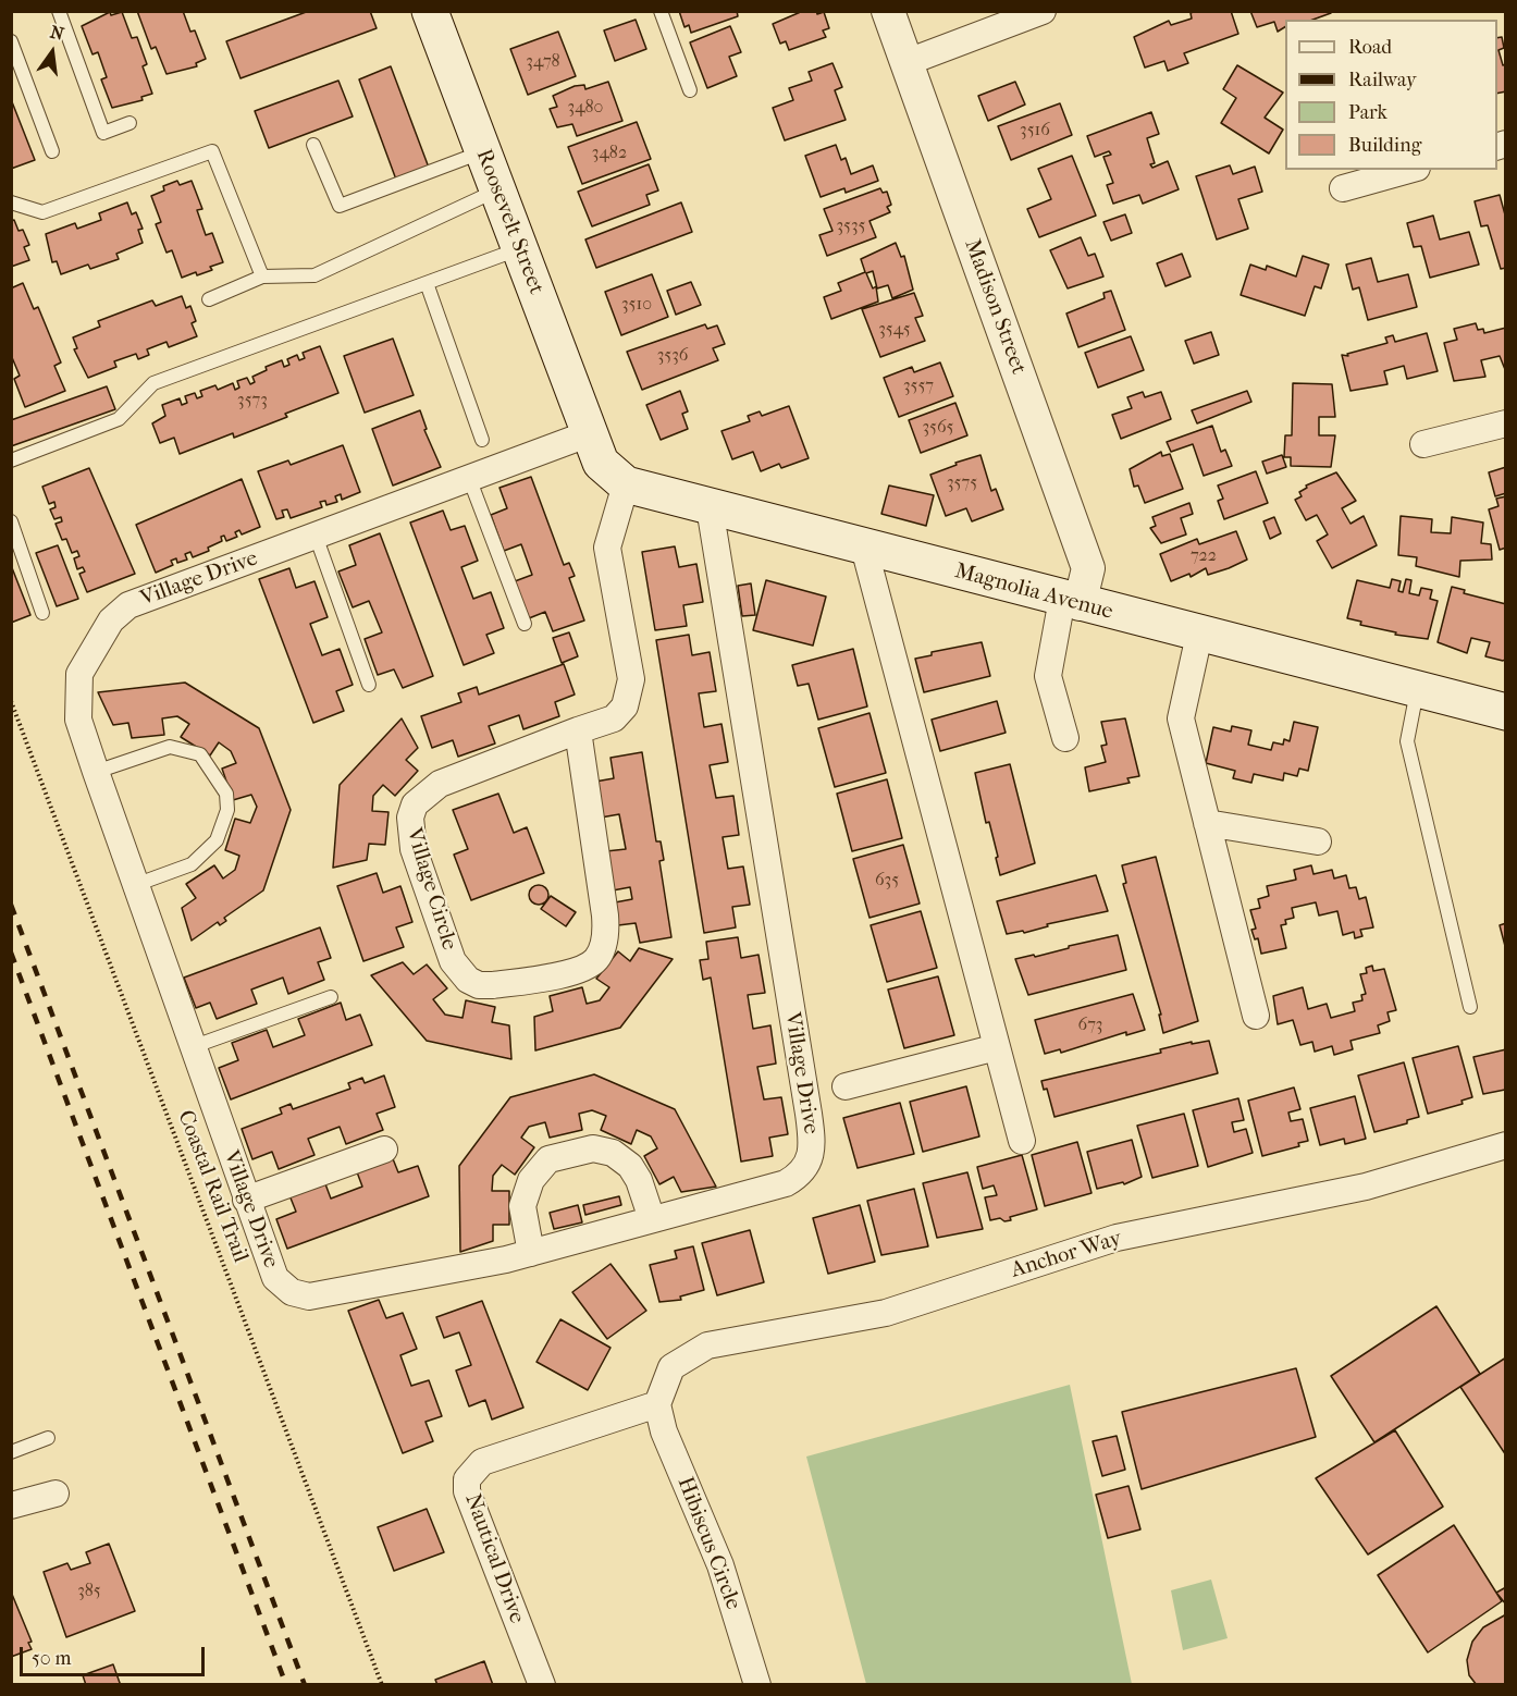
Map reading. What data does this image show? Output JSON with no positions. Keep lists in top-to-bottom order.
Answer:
{
  "streets": {
    "main road": ["Roosevelt Street", "Magnolia Avenue"],
    "street": [
      "Madison Street",
      "Village Drive",
      "Village Circle",
      "Anchor Way",
      "Hibiscus Circle",
      "Nautical Drive"
    ],
    "path": ["Coastal Rail Trail"]
  },
  "crossings": [
    ["Roosevelt Street", "Village Drive"],
    ["Roosevelt Street", "Magnolia Avenue"],
    ["Madison Street", "Magnolia Avenue"],
    ["Village Drive", "Magnolia Avenue"],
    ["Magnolia Avenue", "Village Circle"],
    ["Anchor Way", "Hibiscus Circle"],
    ["Anchor Way", "Nautical Drive"],
    ["Hibiscus Circle", "Nautical Drive"]
  ],
  "house_numbers": [
    "3478",
    "3480",
    "3516",
    "3482",
    "3535",
    "3510",
    "3545",
    "3536",
    "3557",
    "3573",
    "3565",
    "3575",
    "722",
    "635",
    "673",
    "385"
  ],
  "legend": [
    "Road",
    "Railway",
    "Park",
    "Building"
  ],
  "scale_bar": "50 m",
  "north": "top"
}
